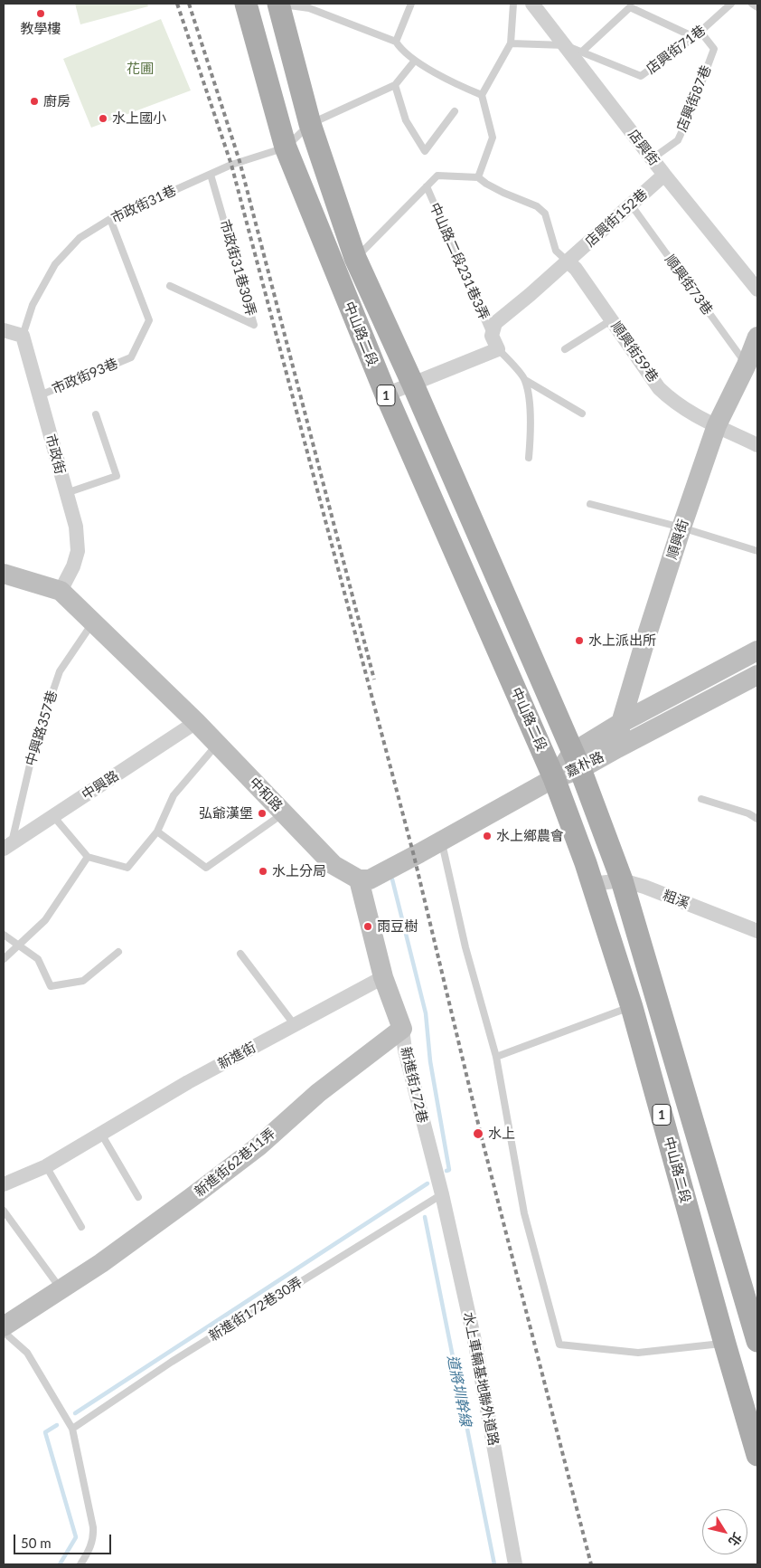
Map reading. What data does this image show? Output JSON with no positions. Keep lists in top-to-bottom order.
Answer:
{
  "streets": {
    "main road": ["中山路二段", "1"],
    "street": [
      "店興街",
      "店興街152巷",
      "順興街59巷",
      "市政街",
      "順興街",
      "嘉朴路",
      "中興路",
      "中和路",
      "粗溪",
      "新進街",
      "新進街172巷",
      "新進街62巷11弄",
      "水上車輛基地聯外道路"
    ],
    "lane": [
      "店興街71巷",
      "店興街87巷",
      "市政街31巷",
      "中山路二段231巷3弄",
      "市政街31巷30弄",
      "順興街73巷",
      "市政街93巷",
      "中興路357巷",
      "新進街172巷30弄"
    ]
  },
  "crossings": [
    ["店興街71巷", "店興街87巷"],
    ["店興街71巷", "店興街"],
    ["店興街87巷", "店興街"],
    ["店興街", "店興街152巷"],
    ["市政街31巷", "市政街31巷30弄"],
    ["市政街31巷", "中山路二段"],
    ["市政街31巷", "市政街93巷"],
    ["市政街31巷", "市政街"],
    ["店興街152巷", "中山路二段231巷3弄"],
    ["店興街152巷", "順興街73巷"],
    ["店興街152巷", "順興街59巷"],
    ["順興街73巷", "順興街"],
    ["中山路二段", "1"],
    ["中山路二段", "嘉朴路"],
    ["中山路二段", "粗溪"],
    ["順興街59巷", "順興街"],
    ["市政街93巷", "市政街"],
    ["市政街", "中和路"],
    ["順興街", "嘉朴路"],
    ["中興路357巷", "中興路"],
    ["中興路357巷", "中和路"],
    ["中興路", "中和路"],
    ["新進街", "新進街172巷"],
    ["新進街172巷", "新進街62巷11弄"],
    ["新進街172巷", "新進街172巷30弄"],
    ["新進街172巷", "水上車輛基地聯外道路"],
    ["新進街172巷30弄", "水上車輛基地聯外道路"]
  ],
  "water": ["道將圳幹線"],
  "parks": ["花圃"],
  "places": [
    "教學樓",
    "廚房",
    "水上國小",
    "水上派出所",
    "弘爺漢堡",
    "水上鄉農會",
    "水上分局",
    "雨豆樹",
    "水上"
  ],
  "scale_bar": "50 m",
  "north": "bottom right"
}
